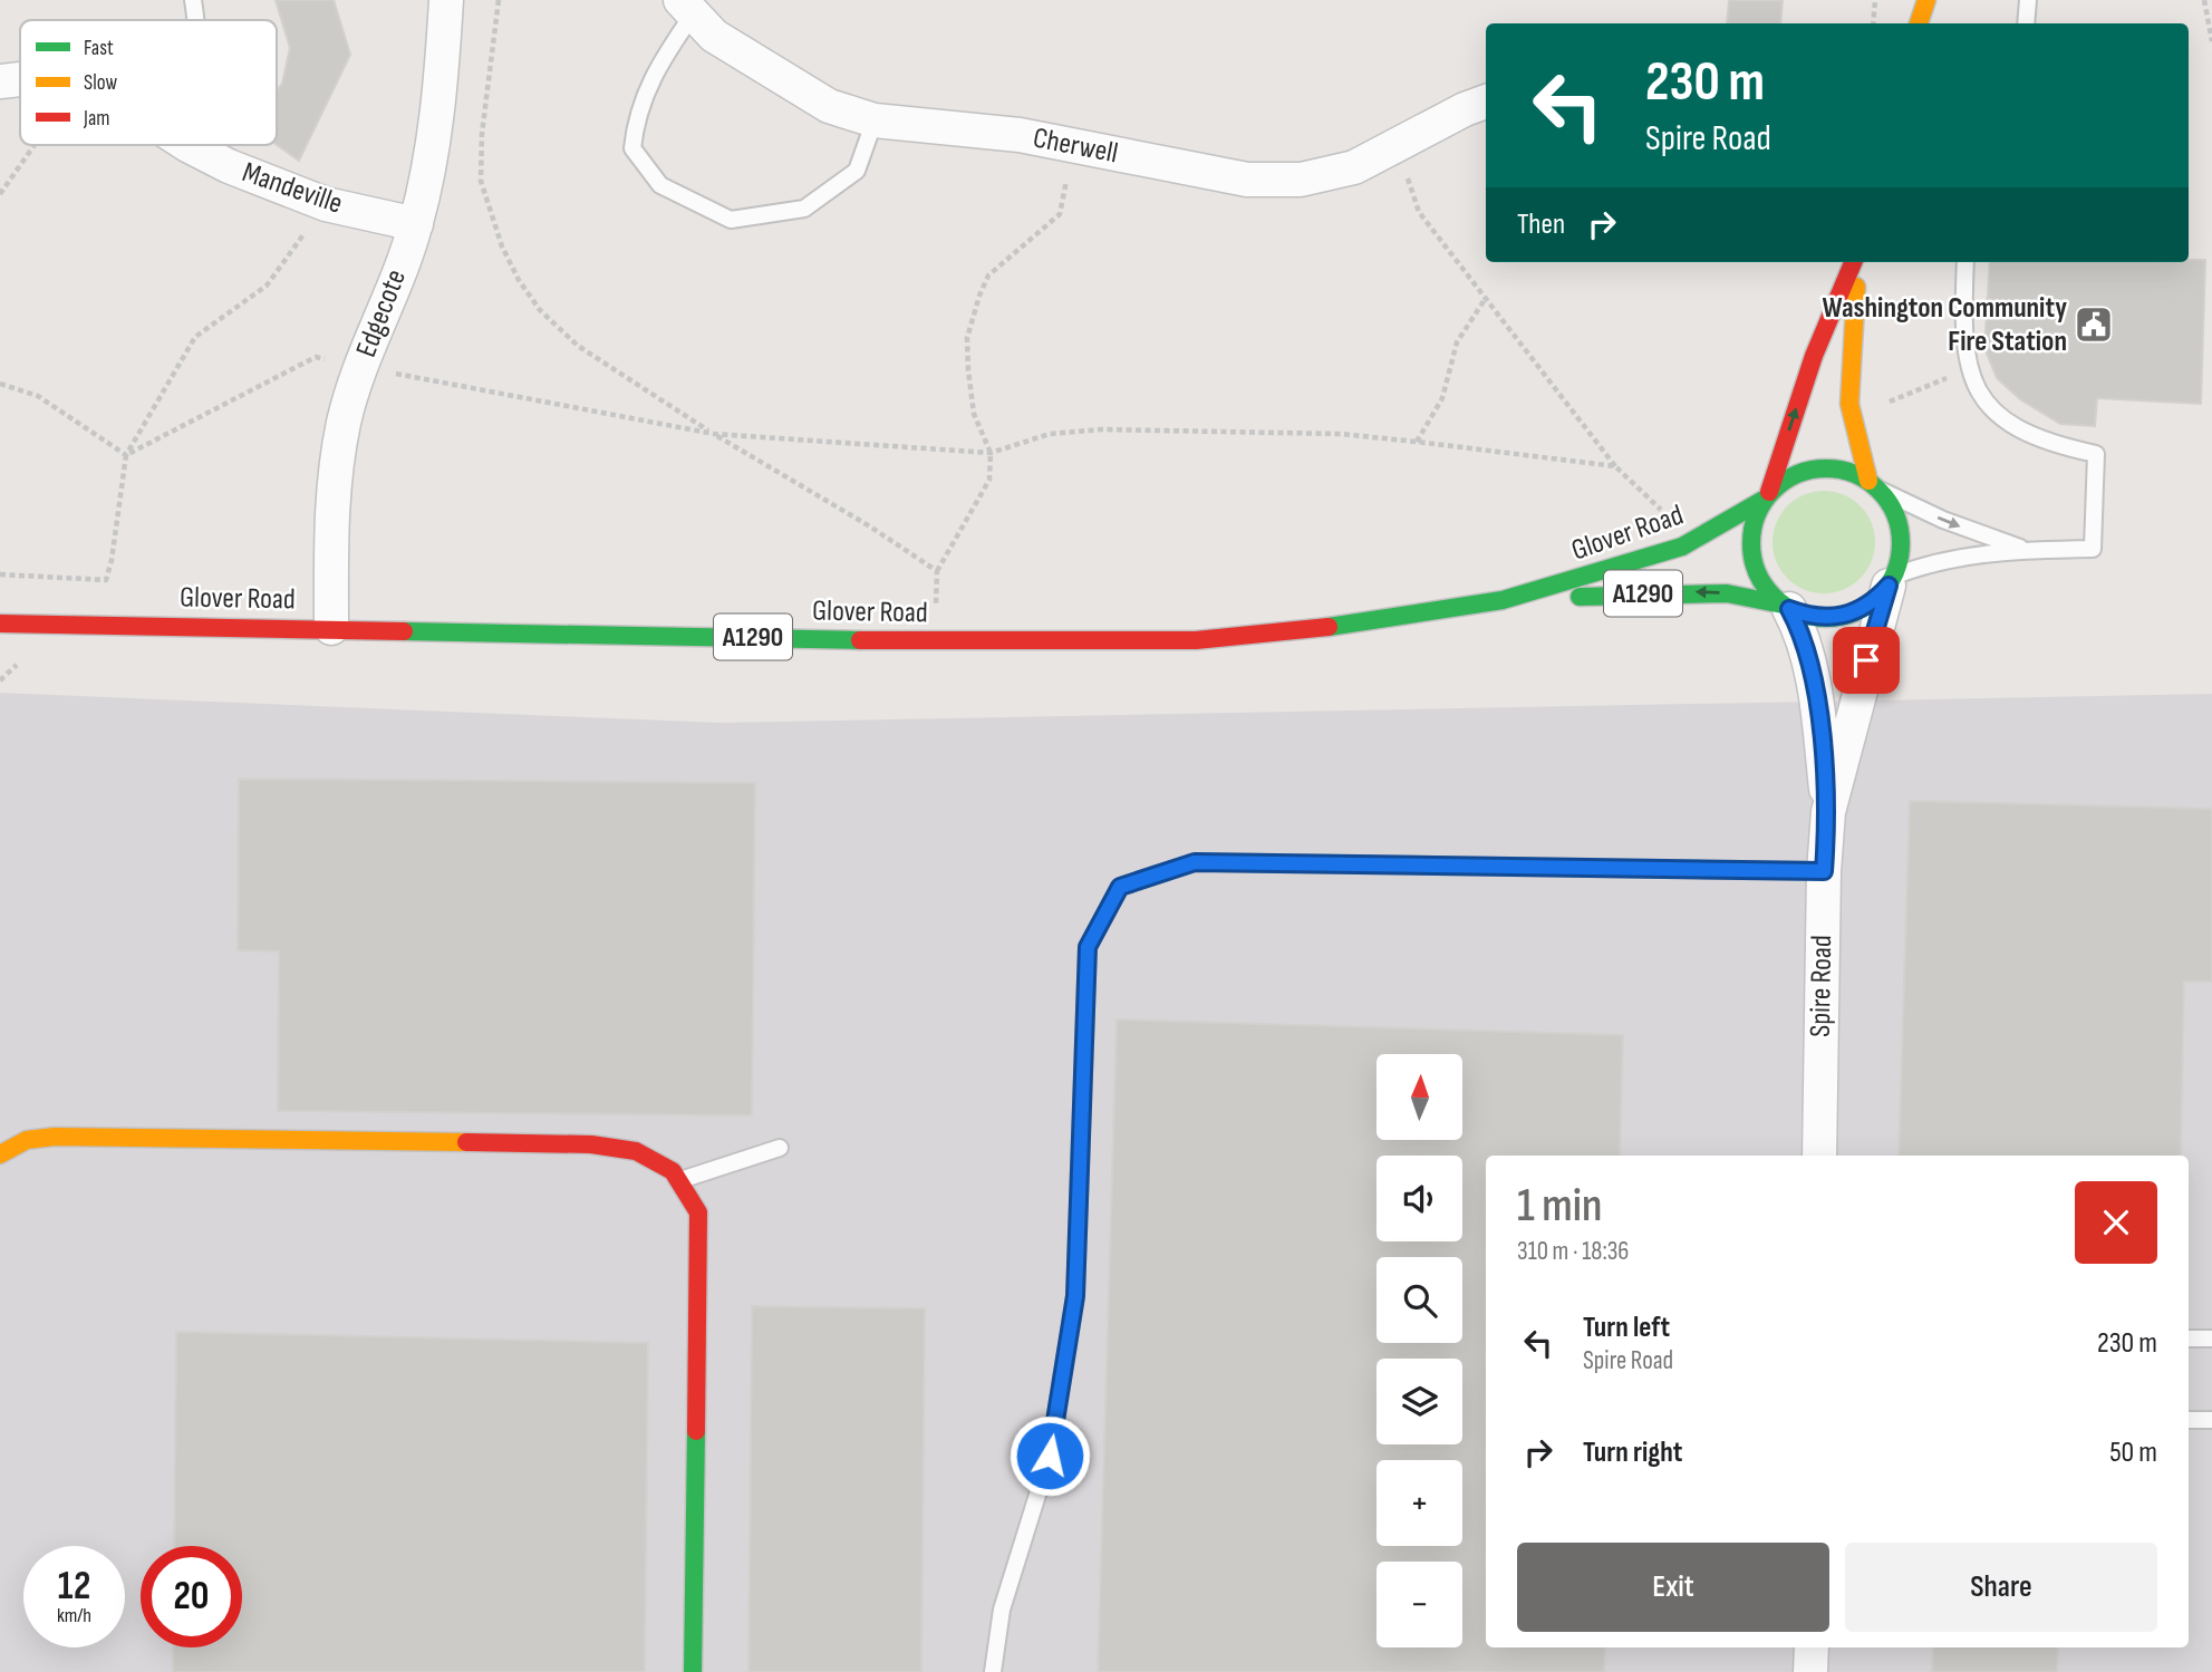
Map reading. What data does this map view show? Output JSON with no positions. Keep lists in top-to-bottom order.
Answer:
{
  "streets": {
    "main road": ["Glover Road", "A1290"],
    "street": [
      "Cherwell",
      "Mandeville",
      "Edgecote",
      "Spire Road"
    ]
  },
  "crossings": [
    ["Mandeville", "Edgecote"],
    ["Edgecote", "Glover Road"],
    ["Glover Road", "Spire Road"]
  ],
  "places": {
    "public building": ["Washington Community Fire Station"]
  },
  "legend": ["Fast", "Slow", "Jam"],
  "north": "top",
  "page": {
    "turn": ["230 m", "Spire Road"],
    "then": "Then",
    "map_buttons": ["+", "−"],
    "heading": ["1 min", "310 m · 18:36"],
    "list": [
      {
        "name": "Turn left",
        "note": "Spire Road",
        "value": "230 m"
      },
      {
        "name": "Turn right",
        "value": "50 m"
      }
    ],
    "buttons": ["Exit", "Share"],
    "speed": "12 km/h",
    "limit": "20"
  }
}
